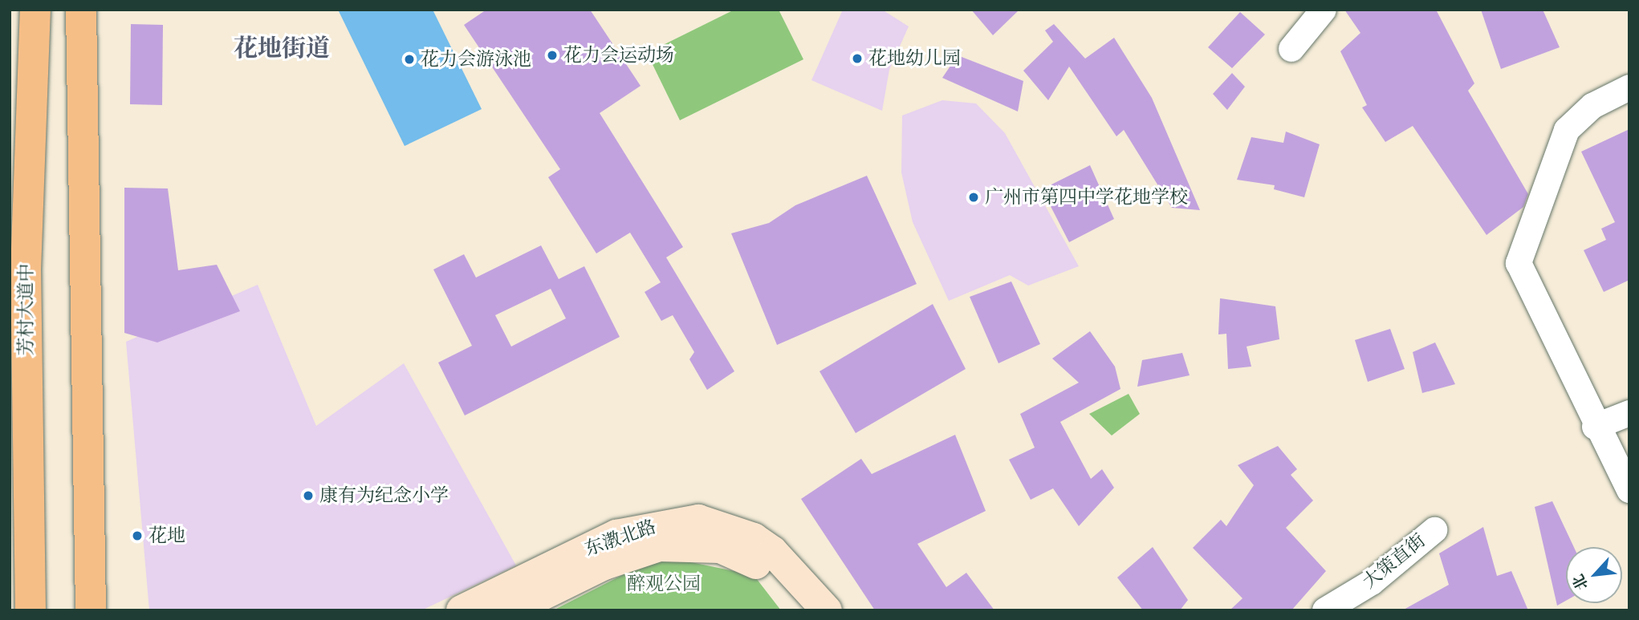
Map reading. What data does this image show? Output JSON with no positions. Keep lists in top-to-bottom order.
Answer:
{
  "streets": {
    "highway": ["芳村大道中"],
    "main road": ["东漖北路"],
    "street": ["大策直街"]
  },
  "districts": ["花地街道"],
  "parks": ["醉观公园"],
  "places": [
    "花力会运动场",
    "花地幼儿园",
    "花力会游泳池",
    "广州市第四中学花地学校",
    "康有为纪念小学",
    "花地"
  ],
  "north": "bottom left"
}
